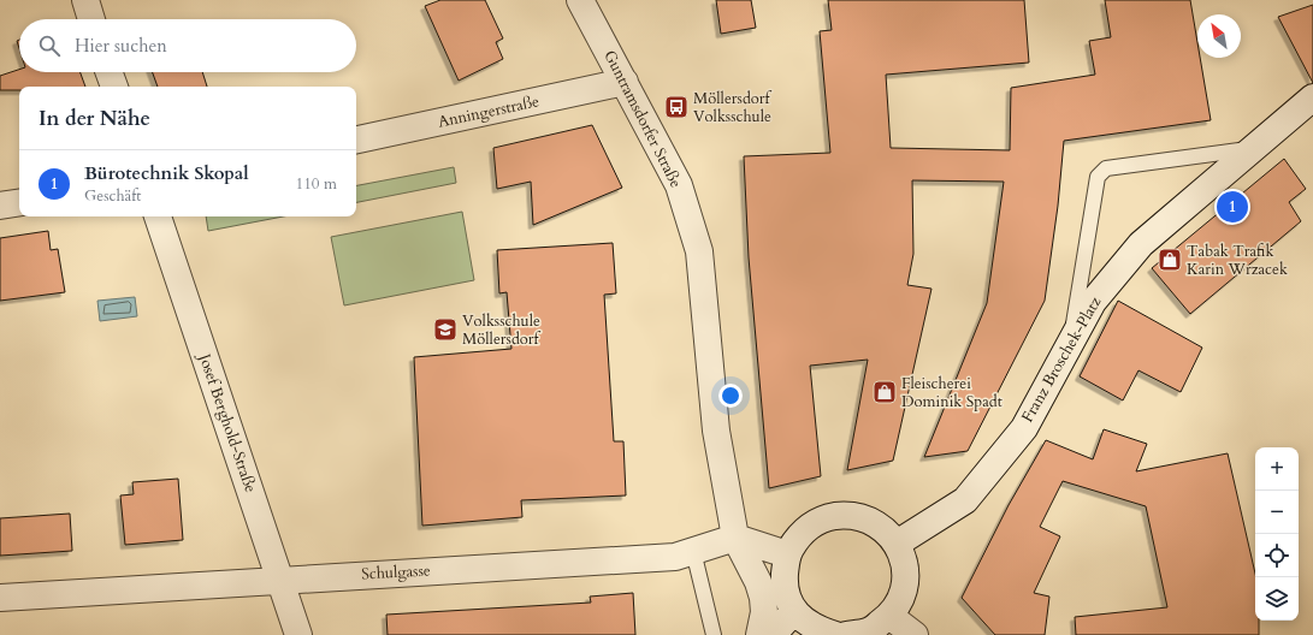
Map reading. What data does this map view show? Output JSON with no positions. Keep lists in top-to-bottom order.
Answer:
{
  "streets": {
    "street": [
      "Anningerstraße",
      "Guntramsdorfer Straße",
      "Franz Broschek-Platz",
      "Josef Berghold-Straße",
      "Schulgasse"
    ]
  },
  "crossings": [
    ["Anningerstraße", "Guntramsdorfer Straße"],
    ["Guntramsdorfer Straße", "Schulgasse"],
    ["Josef Berghold-Straße", "Schulgasse"]
  ],
  "places": {
    "bus stop": ["Möllersdorf Volksschule"],
    "shop": ["Tabak Trafik Karin Wrzacek", "Fleischerei Dominik Spadt"],
    "school or university": ["Volksschule Möllersdorf"]
  },
  "north": "top left",
  "page": {
    "search": "Hier suchen",
    "heading": "In der Nähe",
    "list": [
      {
        "mark": "1",
        "name": "Bürotechnik Skopal",
        "note": "Geschäft",
        "value": "110 m"
      }
    ],
    "pins": "1",
    "map_buttons": ["+", "−"]
  }
}
